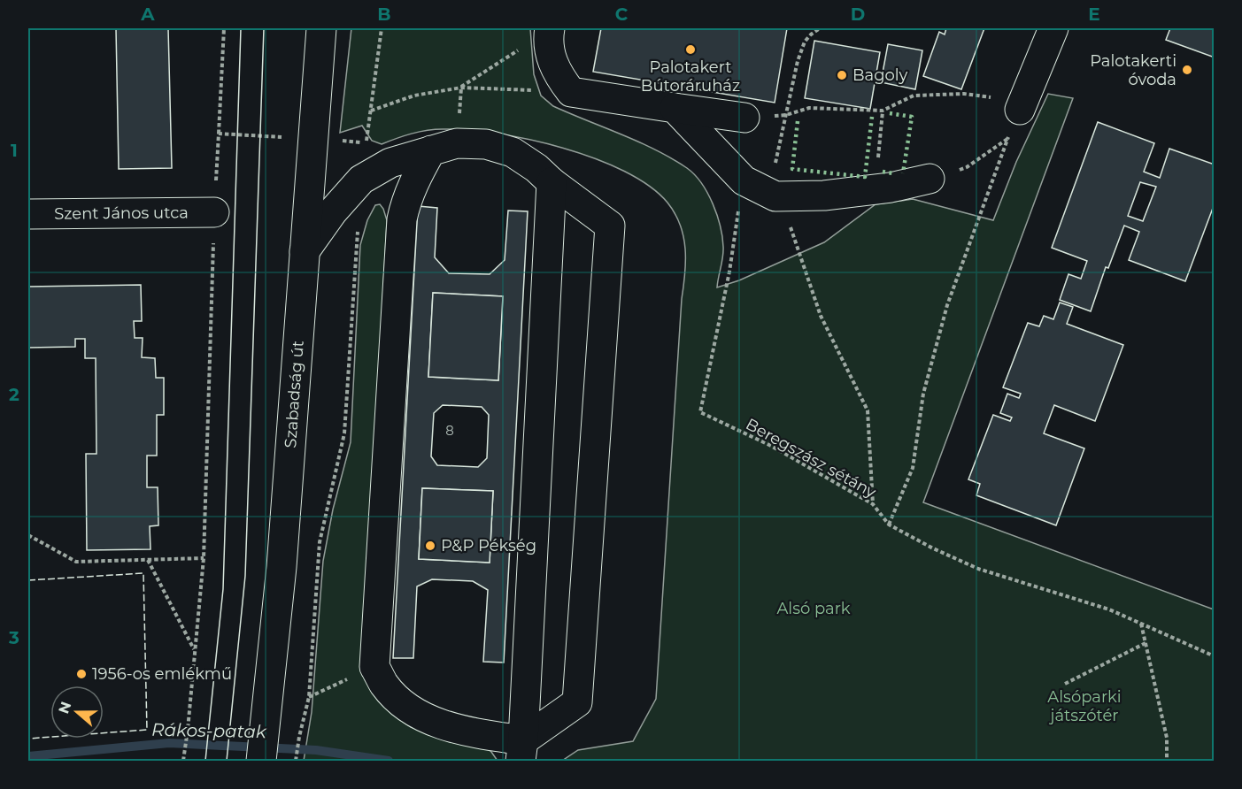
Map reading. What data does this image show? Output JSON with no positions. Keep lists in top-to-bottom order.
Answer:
{
  "streets": {
    "main road": ["Szent János utca", "Szabadság út"],
    "path": ["Beregszász sétány"]
  },
  "water": ["Rákos-patak"],
  "parks": ["Alsó park", "Alsóparki játszótér"],
  "places": [
    "Palotakert Bútoráruház",
    "Palotakerti óvoda",
    "Bagoly",
    "P&P Pékség",
    "1956-os emlékmű"
  ],
  "house_numbers": ["8"],
  "north": "left",
  "grid": {
    "columns": [
      "A",
      "B",
      "C",
      "D",
      "E"
    ],
    "rows": ["1", "2", "3"]
  }
}
